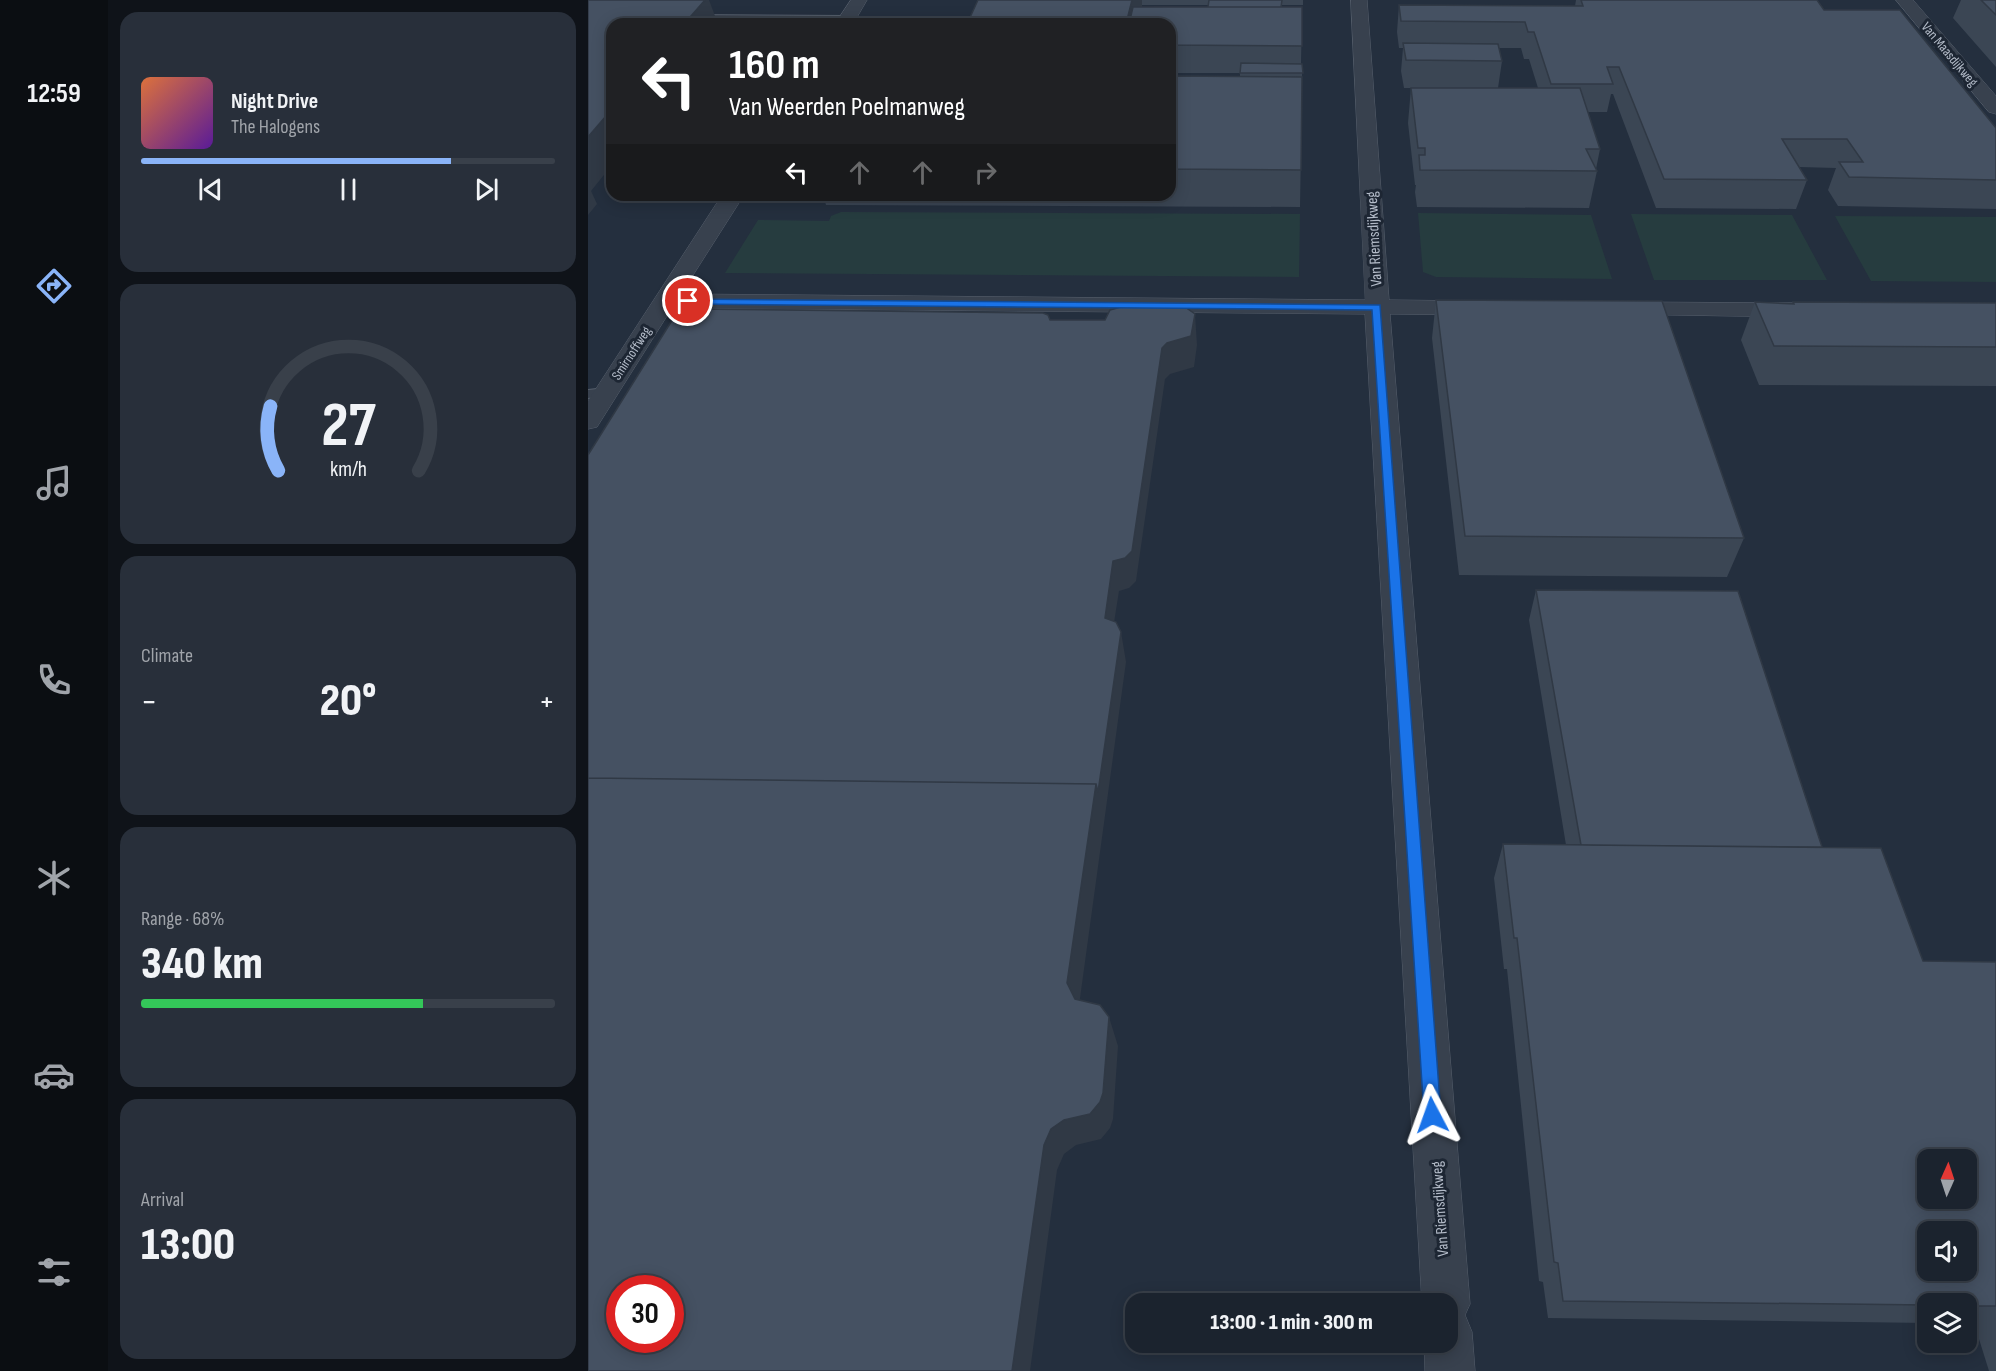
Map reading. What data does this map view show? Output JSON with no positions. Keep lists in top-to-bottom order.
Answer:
{
  "streets": {
    "street": ["Van Maasdijkweg", "Van Riemsdijkweg", "Smirnoffweg"]
  },
  "north": "top",
  "page": {
    "tabs": "12:59",
    "turn": ["160 m", "Van Weerden Poelmanweg"],
    "song": ["Night Drive", "The Halogens"],
    "tile": [
      "Climate",
      ["Range · 68%", "340 km"],
      ["Arrival", "13:00"]
    ],
    "heat": ["−", "20°", "+"],
    "limit": "30",
    "trip": "13:00 · 1 min · 300 m",
    "gauge": ["27", "km/h"]
  }
}
